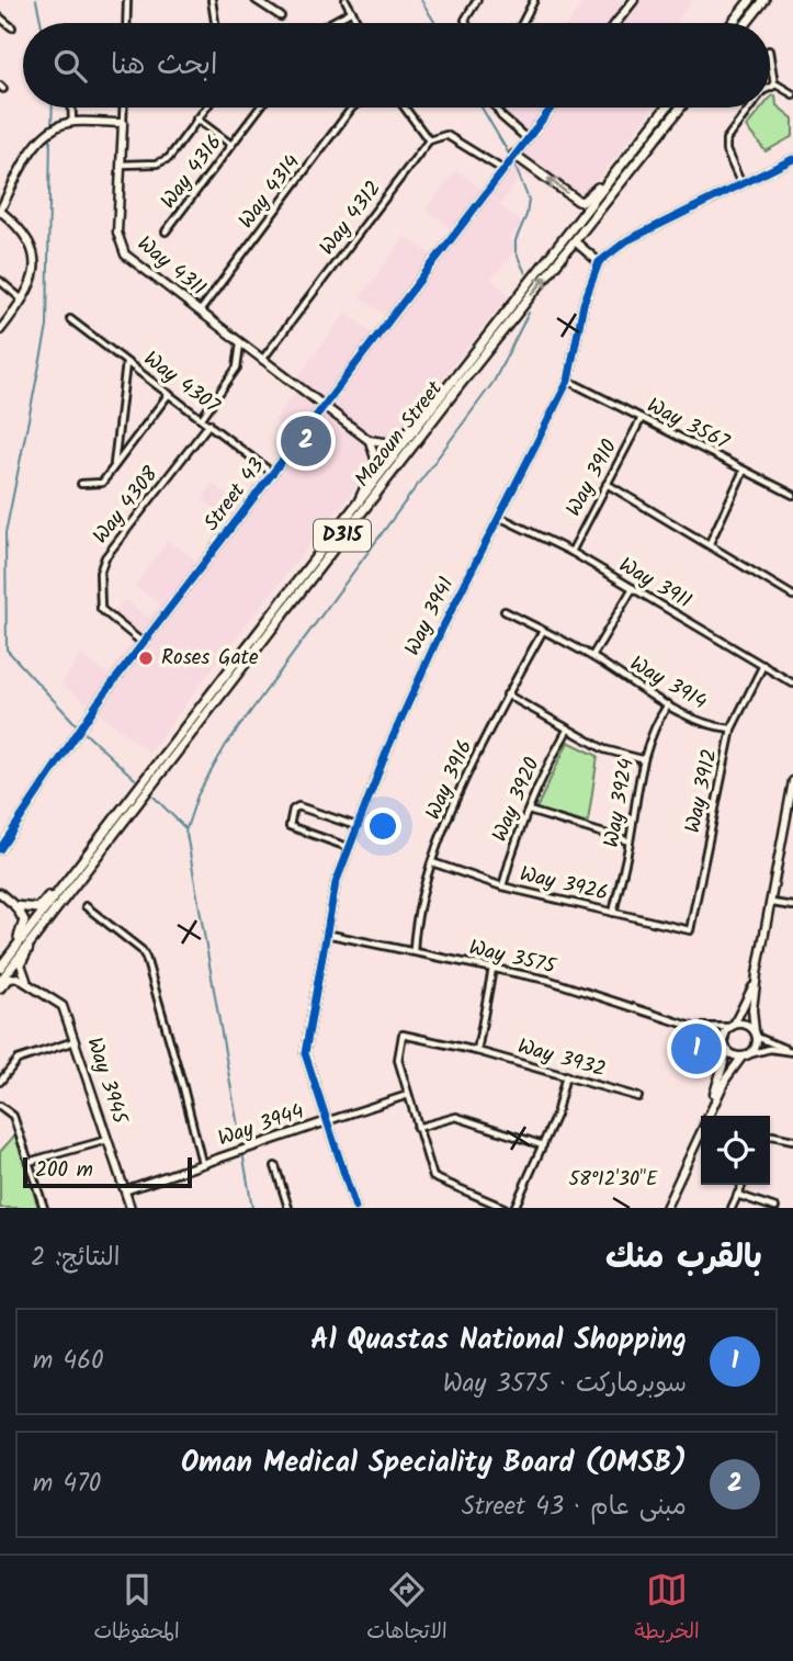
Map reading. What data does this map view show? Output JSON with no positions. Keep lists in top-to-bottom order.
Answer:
{
  "streets": {
    "main road": ["Mazoun Street", "D315"],
    "street": [
      "Way 4316",
      "Way 4314",
      "Way 4312",
      "Way 4311",
      "Way 4307",
      "Way 3567",
      "Way 3910",
      "Street 43",
      "Way 4308",
      "Way 3911",
      "Way 3941",
      "Way 3914",
      "Way 3916",
      "Way 3912",
      "Way 3920",
      "Way 3924",
      "Way 3926",
      "Way 3575",
      "Way 3932",
      "Way 3945",
      "Way 3944"
    ]
  },
  "crossings": [
    ["Way 4314", "Way 4311"],
    ["Way 4312", "Way 4311"],
    ["Way 4311", "Street 43"],
    ["Way 4307", "Street 43"],
    ["Way 4307", "Way 4308"],
    ["Way 3567", "Way 3910"],
    ["Way 3567", "Way 3941"],
    ["Way 3910", "Way 3911"],
    ["Street 43", "Way 4308"],
    ["Way 3911", "Way 3941"],
    ["Way 3911", "Way 3912"],
    ["Way 3941", "Way 3575"],
    ["Way 3941", "Way 3944"],
    ["Way 3914", "Way 3916"],
    ["Way 3914", "Way 3912"],
    ["Way 3914", "Way 3924"],
    ["Way 3916", "Way 3926"],
    ["Way 3916", "Way 3575"],
    ["Way 3912", "Way 3926"],
    ["Way 3920", "Way 3926"],
    ["Way 3924", "Way 3926"],
    ["Way 3932", "Way 3944"],
    ["Way 3945", "Way 3944"]
  ],
  "places": ["Roses Gate"],
  "scale_bar": "200 m",
  "page": {
    "search": "ابحث هنا",
    "pins": ["2", "1"],
    "scale": "200 m",
    "heading": ["بالقرب منك", "النتائج: 2"],
    "list": [
      {
        "mark": "1",
        "name": "Al Quastas National Shopping",
        "note": "سوبرماركت · Way 3575",
        "value": "460 m"
      },
      {
        "mark": "2",
        "name": "Oman Medical Speciality Board (OMSB)",
        "note": "مبنى عام · Street 43",
        "value": "470 m"
      }
    ],
    "nav": ["الخريطة", "الاتجاهات", "المحفوظات"]
  },
  "coordinates": ["58°12'30\"E"]
}
